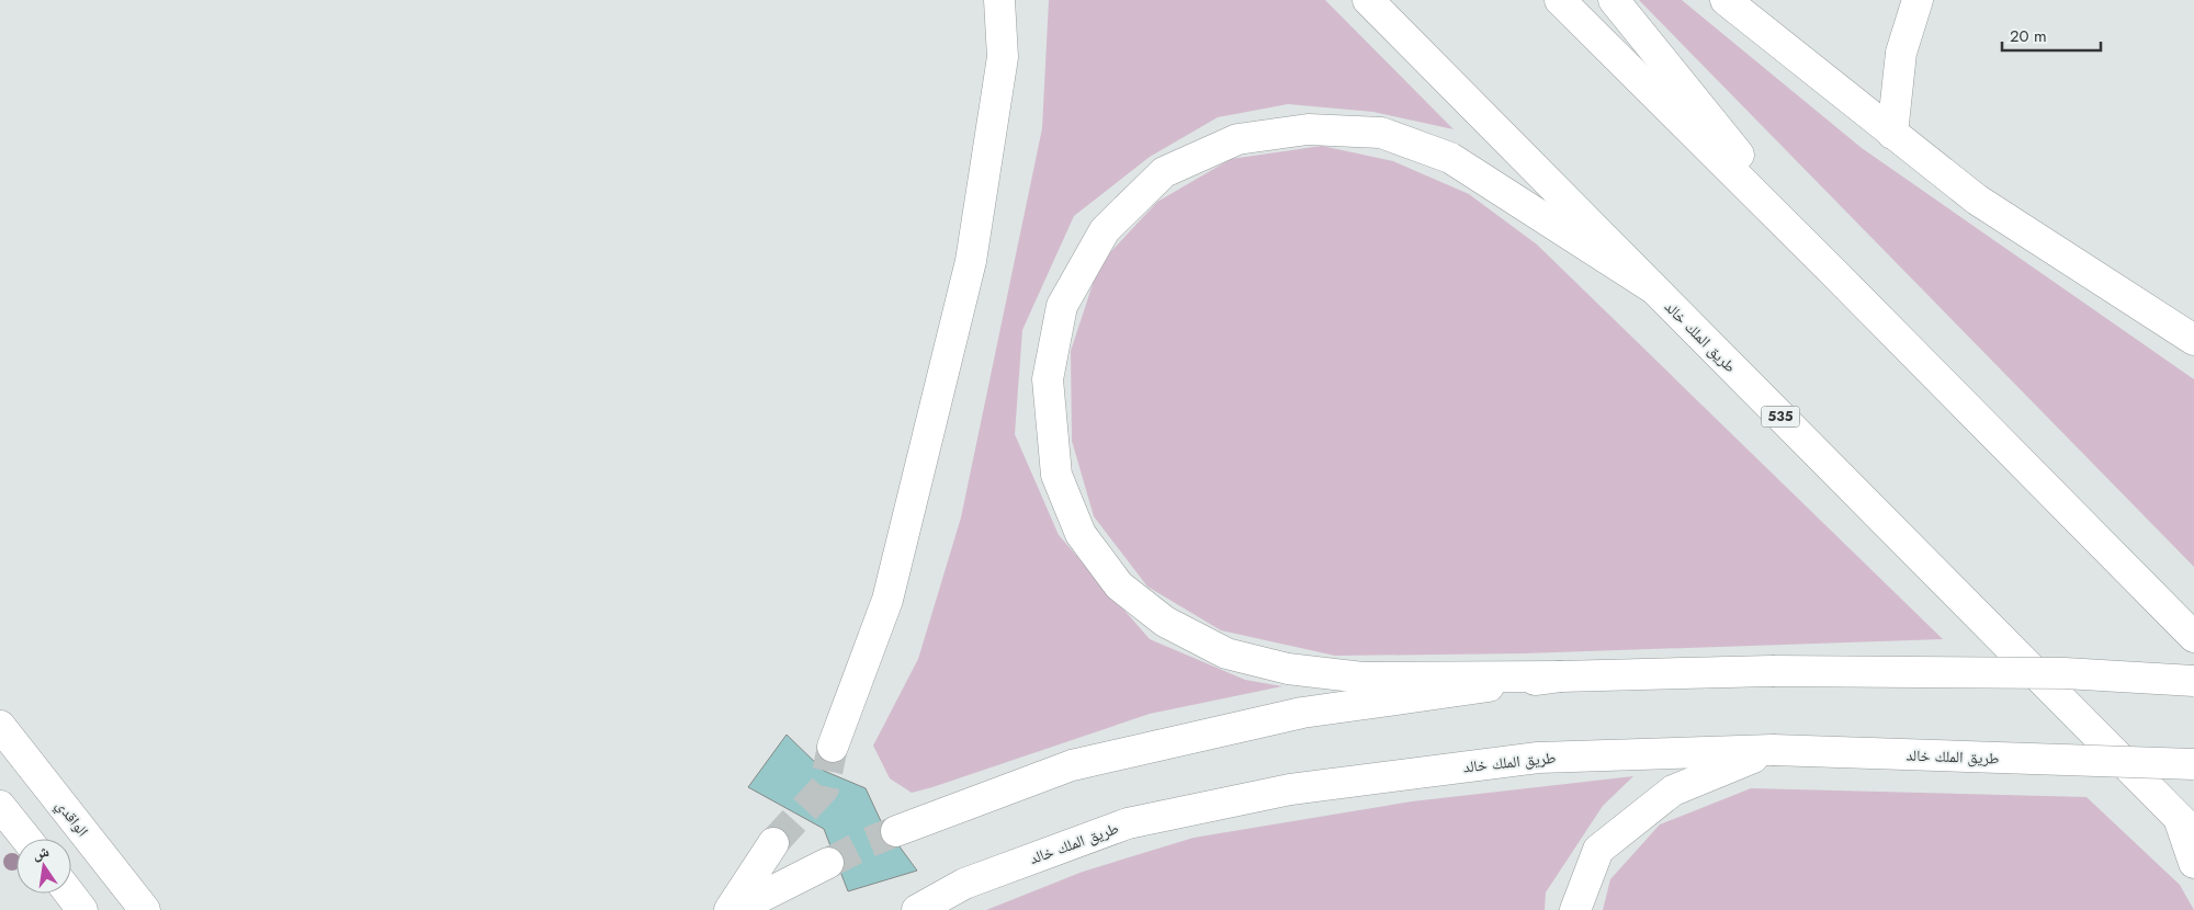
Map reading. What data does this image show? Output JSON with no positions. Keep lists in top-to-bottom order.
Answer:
{
  "streets": {
    "main road": ["طريق الملك خالد", "535", "الواقدي"]
  },
  "scale_bar": "20 m",
  "north": "top"
}
